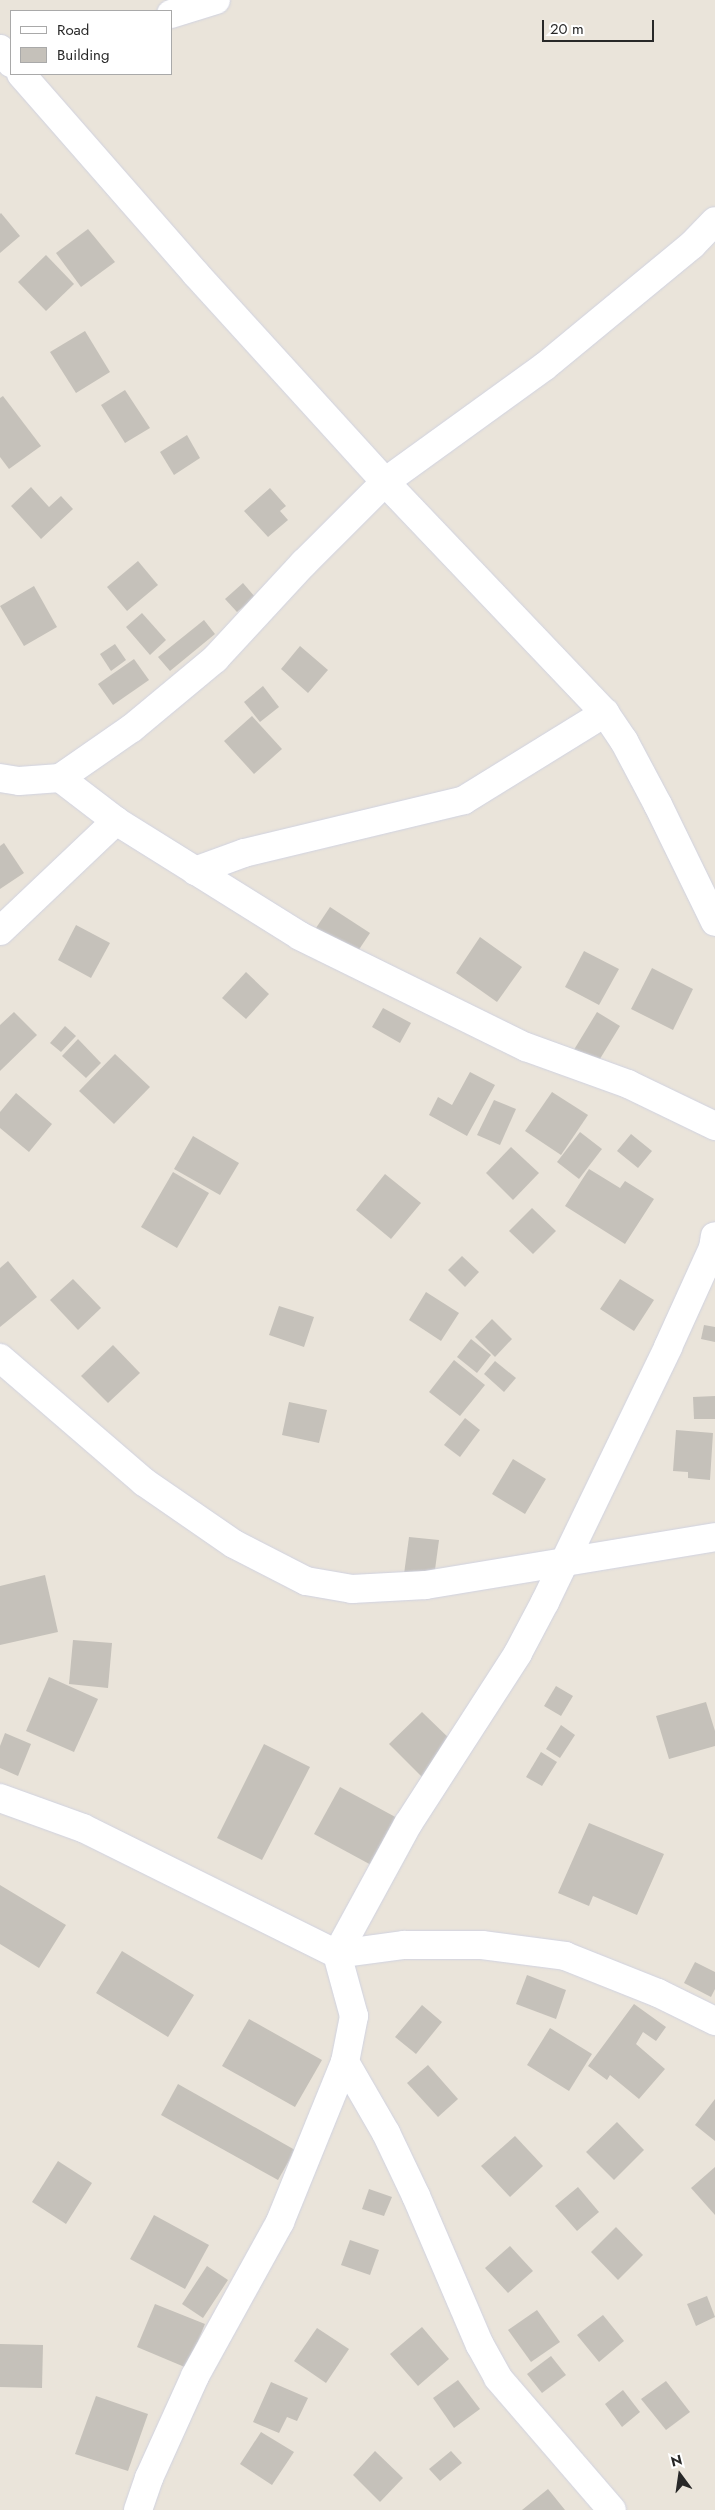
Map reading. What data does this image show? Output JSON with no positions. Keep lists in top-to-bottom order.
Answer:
{
  "legend": ["Road", "Building"],
  "scale_bar": "20 m",
  "north": "top"
}
